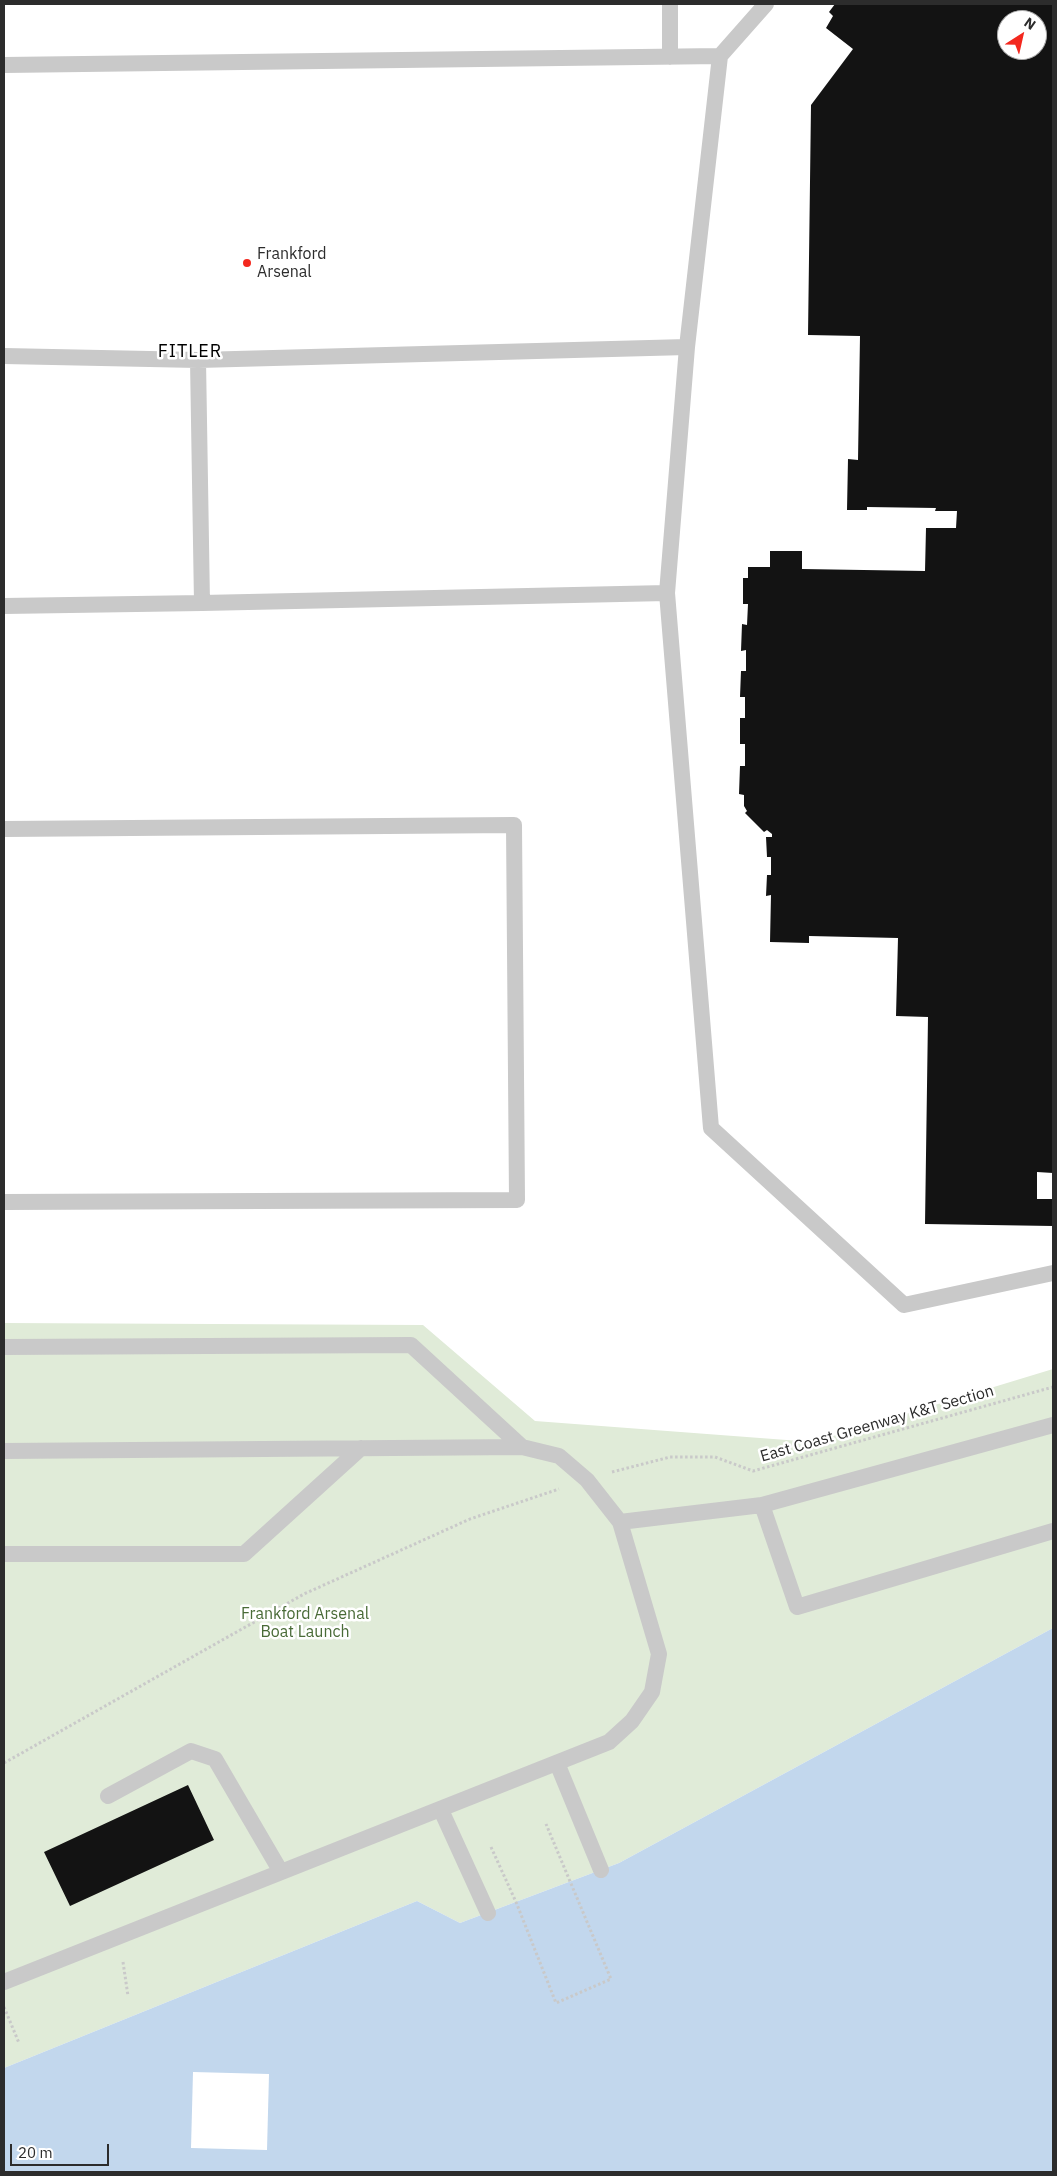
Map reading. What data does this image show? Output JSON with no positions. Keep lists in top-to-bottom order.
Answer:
{
  "streets": {
    "path": ["East Coast Greenway K&T Section"]
  },
  "districts": ["FITLER"],
  "parks": ["Frankford Arsenal Boat Launch"],
  "places": ["Frankford Arsenal"],
  "scale_bar": "20 m",
  "north": "top right"
}
